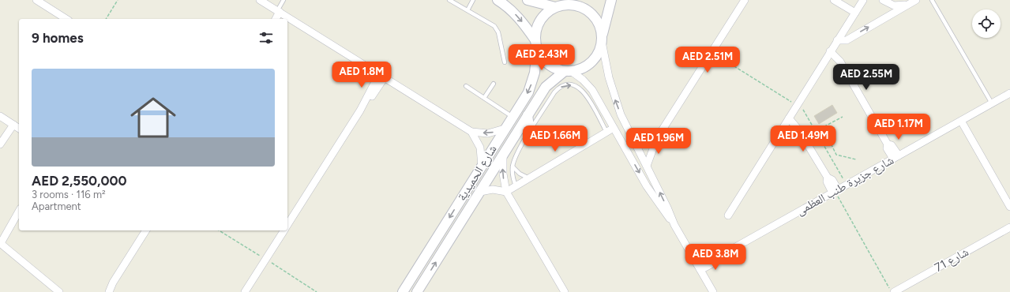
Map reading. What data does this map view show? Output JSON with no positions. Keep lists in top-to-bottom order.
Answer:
{
  "streets": {
    "street": ["شارع الحميدية", "شارع جزيرة طنب العظمى", "شارع 71"]
  },
  "page": {
    "heading": "9 homes",
    "price": [
      "AED 2.43M",
      "AED 2.51M",
      "AED 1.8M",
      "AED 2.55M",
      "AED 1.17M",
      "AED 1.66M",
      "AED 1.49M",
      "AED 1.96M",
      "AED 3.8M"
    ],
    "list": [
      {
        "name": "AED 2,550,000",
        "note": "3 rooms · 116 m² · Apartment"
      }
    ]
  }
}
